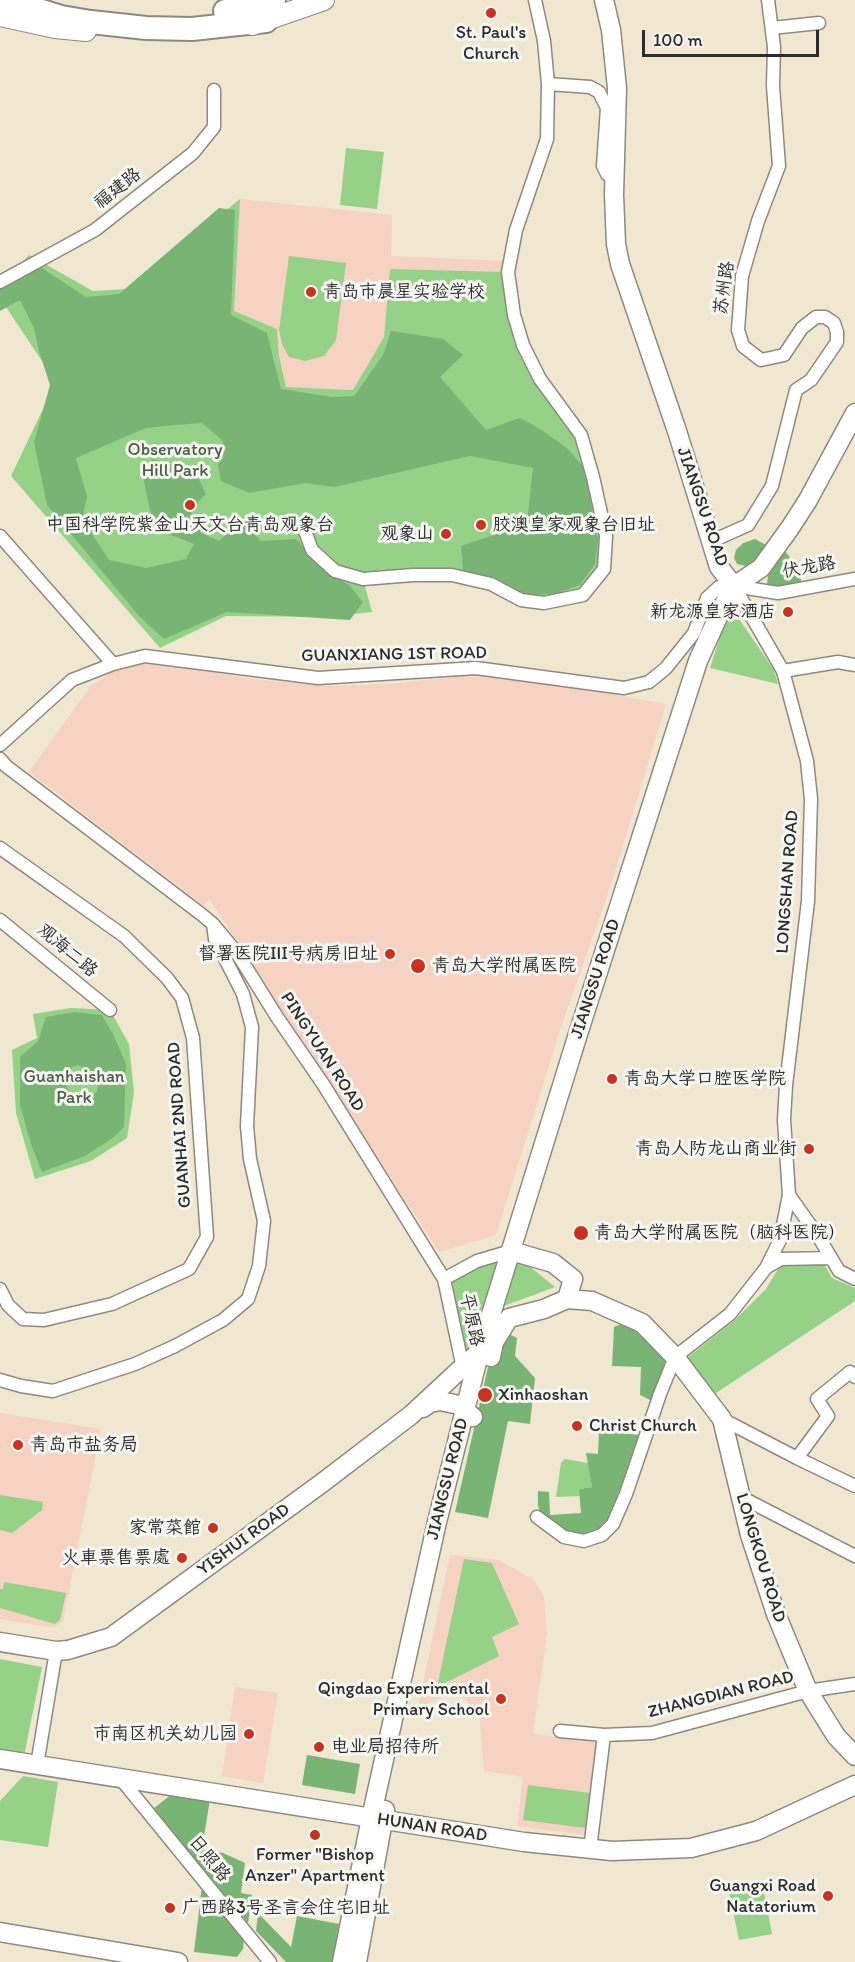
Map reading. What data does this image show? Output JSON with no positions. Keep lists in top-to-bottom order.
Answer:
{
  "streets": {
    "main road": [
      "JIANGSU ROAD",
      "YISHUI ROAD",
      "LONGKOU ROAD",
      "HUNAN ROAD"
    ],
    "street": [
      "福建路",
      "苏州路",
      "伏龙路",
      "GUANXIANG 1ST ROAD",
      "LONGSHAN ROAD",
      "观海二路",
      "PINGYUAN ROAD",
      "GUANHAI 2ND ROAD",
      "平原路",
      "ZHANGDIAN ROAD",
      "日照路"
    ]
  },
  "crossings": [
    ["苏州路", "JIANGSU ROAD"],
    ["JIANGSU ROAD", "伏龙路"],
    ["JIANGSU ROAD", "GUANXIANG 1ST ROAD"],
    ["JIANGSU ROAD", "LONGSHAN ROAD"],
    ["JIANGSU ROAD", "YISHUI ROAD"],
    ["JIANGSU ROAD", "HUNAN ROAD"],
    ["伏龙路", "GUANXIANG 1ST ROAD"],
    ["伏龙路", "LONGSHAN ROAD"],
    ["GUANXIANG 1ST ROAD", "LONGSHAN ROAD"],
    ["LONGSHAN ROAD", "LONGKOU ROAD"],
    ["PINGYUAN ROAD", "平原路"],
    ["平原路", "YISHUI ROAD"],
    ["LONGKOU ROAD", "ZHANGDIAN ROAD"],
    ["HUNAN ROAD", "日照路"]
  ],
  "parks": ["Observatory Hill Park", "Guanhaishan Park"],
  "places": [
    "St. Paul's Church",
    "青岛市晨星实验学校",
    "中国科学院紫金山天文台青岛观象台",
    "胶澳皇家观象台旧址",
    "观象山",
    "新龙源皇家酒店",
    "督署医院III号病房旧址",
    "青岛大学附属医院",
    "青岛大学口腔医学院",
    "青岛人防龙山商业街",
    "青岛大学附属医院（脑科医院）",
    "Xinhaoshan",
    "Christ Church",
    "青岛市盐务局",
    "家常菜館",
    "火車票售票處",
    "Qingdao Experimental Primary School",
    "市南区机关幼儿园",
    "电业局招待所",
    "Former \"Bishop Anzer\" Apartment",
    "Guangxi Road Natatorium",
    "广西路3号圣言会住宅旧址"
  ],
  "scale_bar": "100 m"
}
